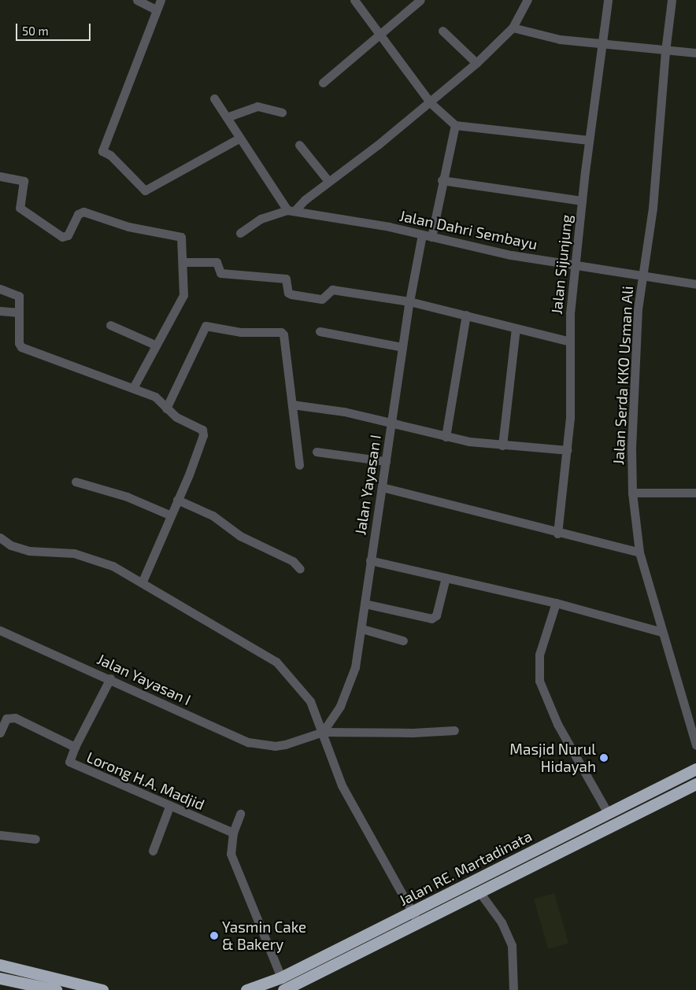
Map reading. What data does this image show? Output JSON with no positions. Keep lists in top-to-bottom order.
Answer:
{
  "streets": {
    "highway": ["Jalan RE. Martadinata"],
    "street": [
      "Jalan Dahri Sembayu",
      "Jalan Sijunjung",
      "Jalan Serda KKO Usman Ali",
      "Jalan Yayasan I",
      "Lorong H.A. Madjid"
    ]
  },
  "crossings": [
    ["Jalan Dahri Sembayu", "Jalan Sijunjung"],
    ["Jalan Dahri Sembayu", "Jalan Serda KKO Usman Ali"],
    ["Jalan Dahri Sembayu", "Jalan Yayasan I"],
    ["Jalan Yayasan I", "Lorong H.A. Madjid"]
  ],
  "places": ["Masjid Nurul Hidayah", "Yasmin Cake & Bakery"],
  "scale_bar": "50 m"
}
